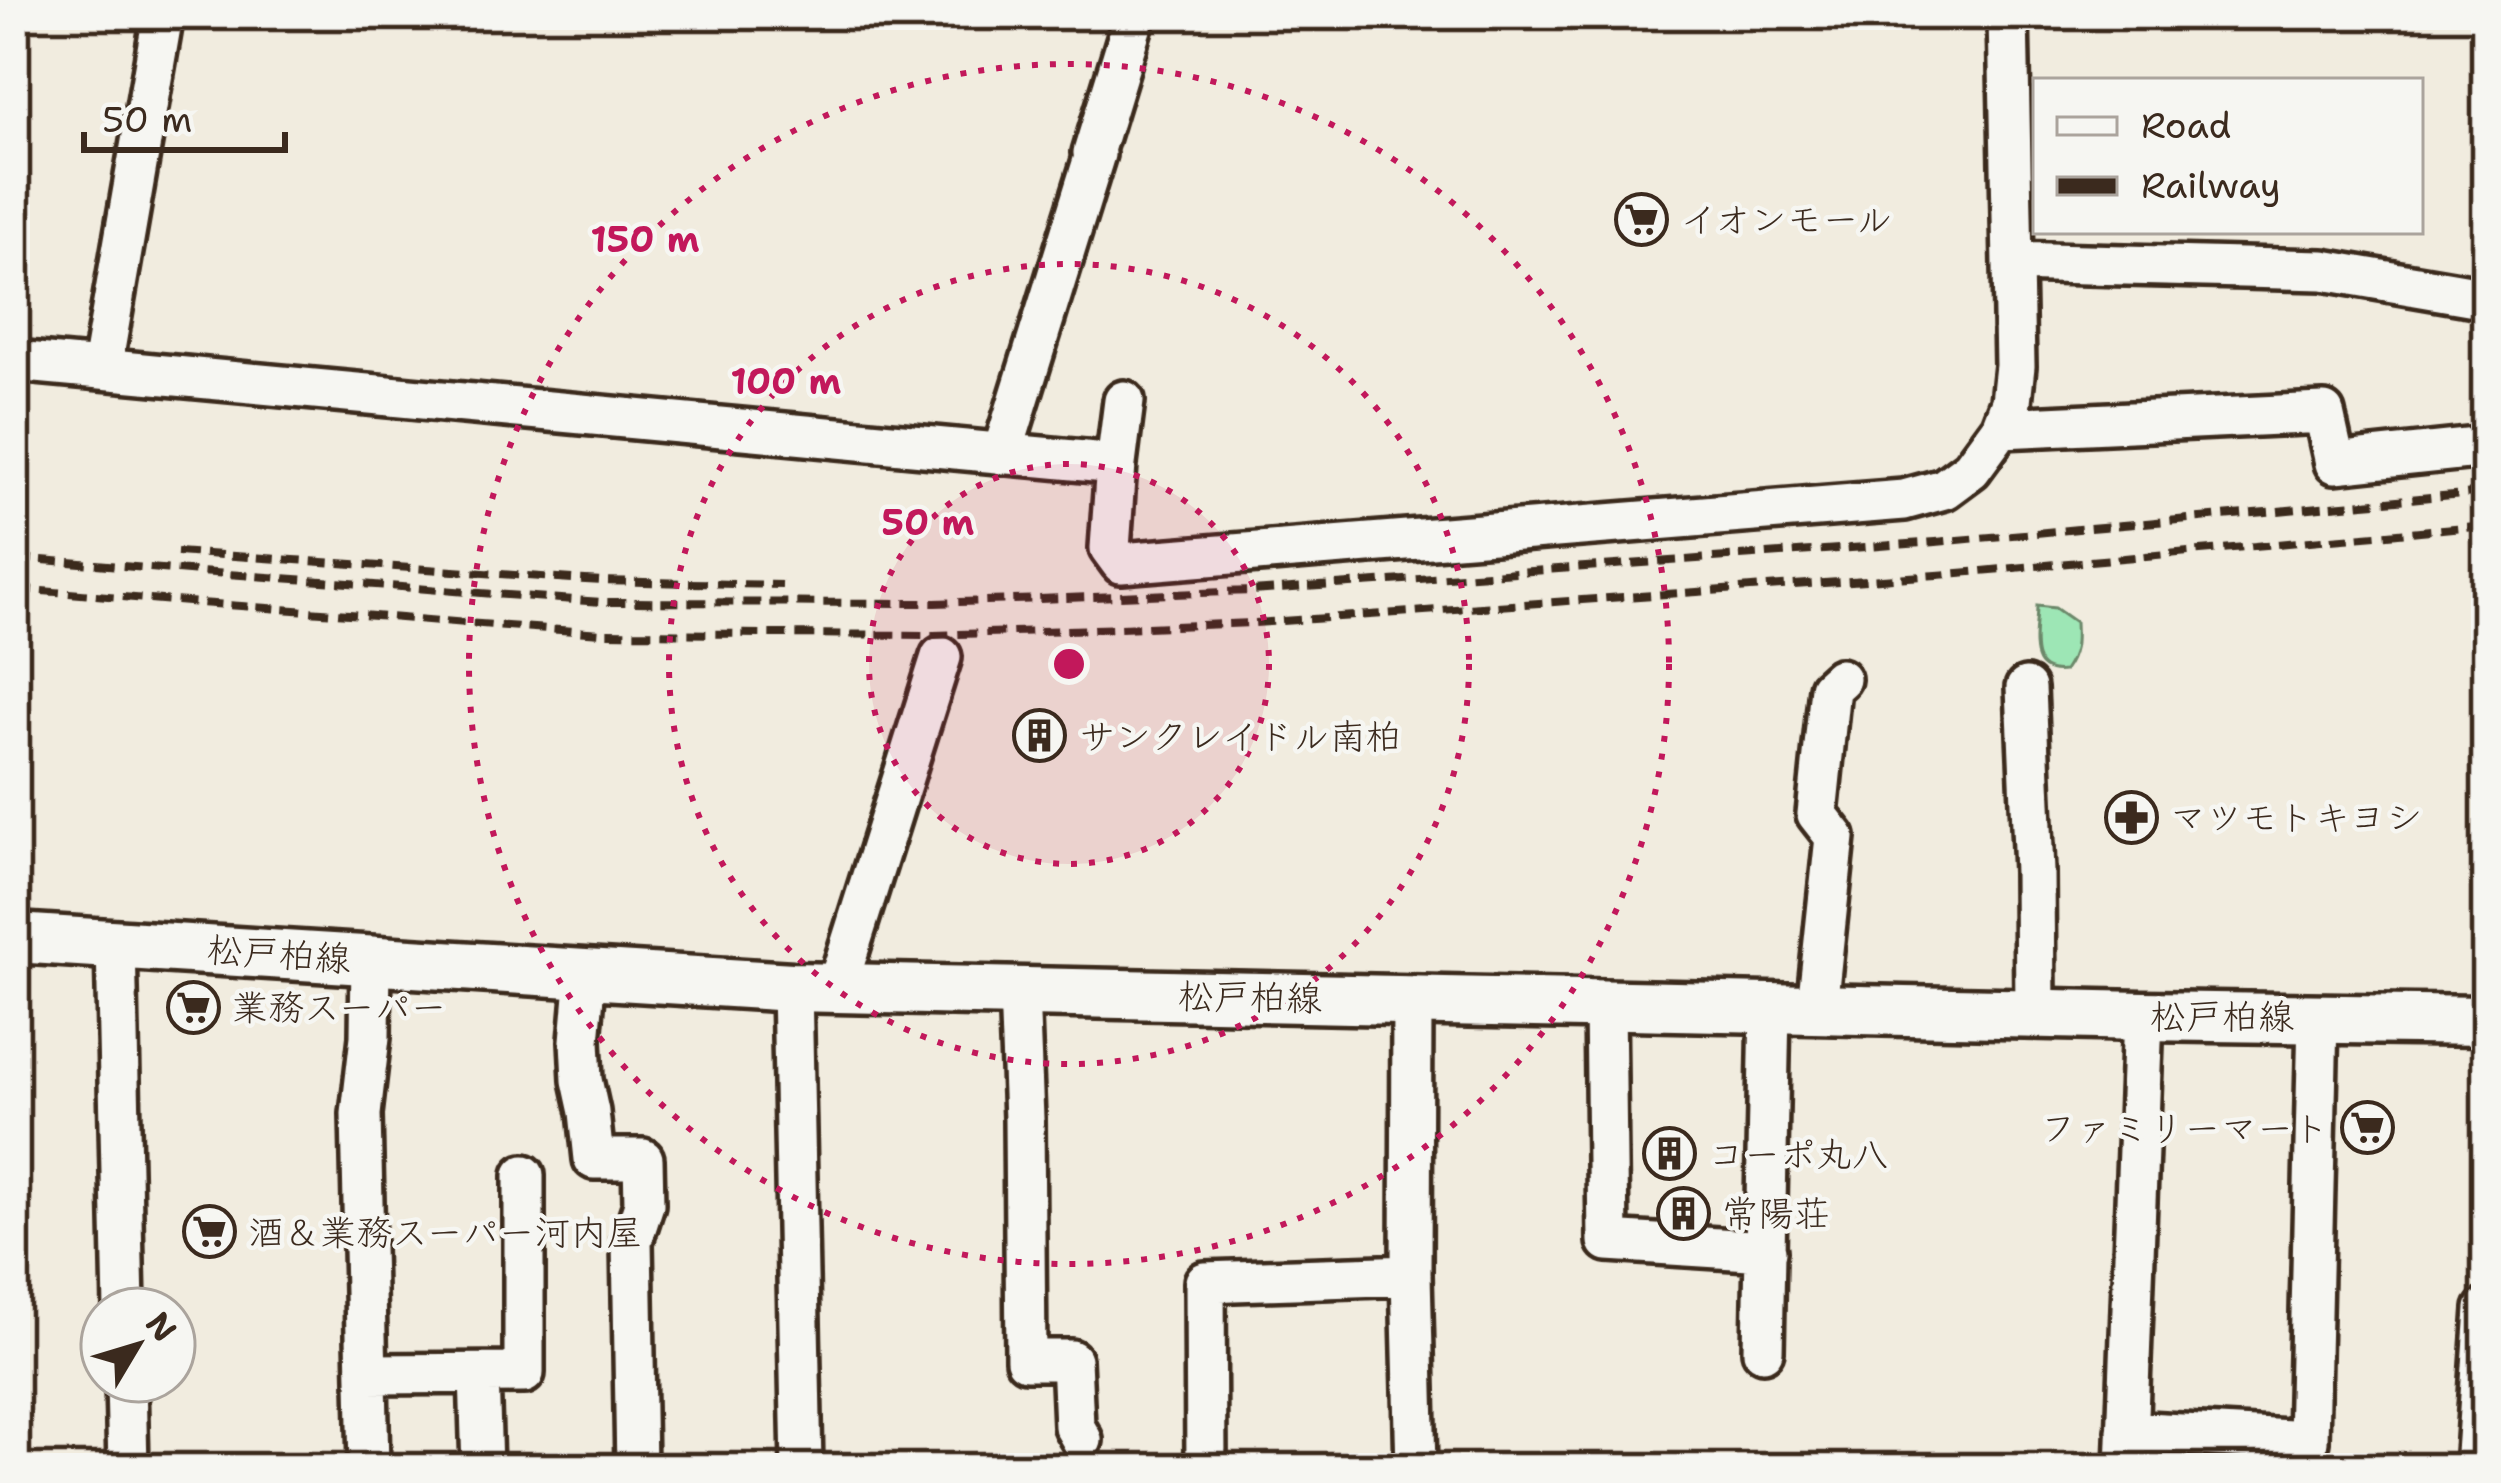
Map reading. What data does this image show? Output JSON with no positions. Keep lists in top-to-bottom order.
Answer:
{
  "streets": {
    "main road": ["松戸柏線"]
  },
  "places": {
    "supermarket": [
      "イオンモール",
      "業務スーパー",
      "ファミリーマート",
      "酒＆業務スーパー河内屋"
    ],
    "building": ["サンクレイドル南柏", "コーポ丸八", "常陽荘"],
    "pharmacy": ["マツモトキヨシ"]
  },
  "legend": ["Road", "Railway"],
  "scale_bar": "50 m",
  "north": "top right",
  "rings": ["150 m", "100 m", "50 m"]
}
